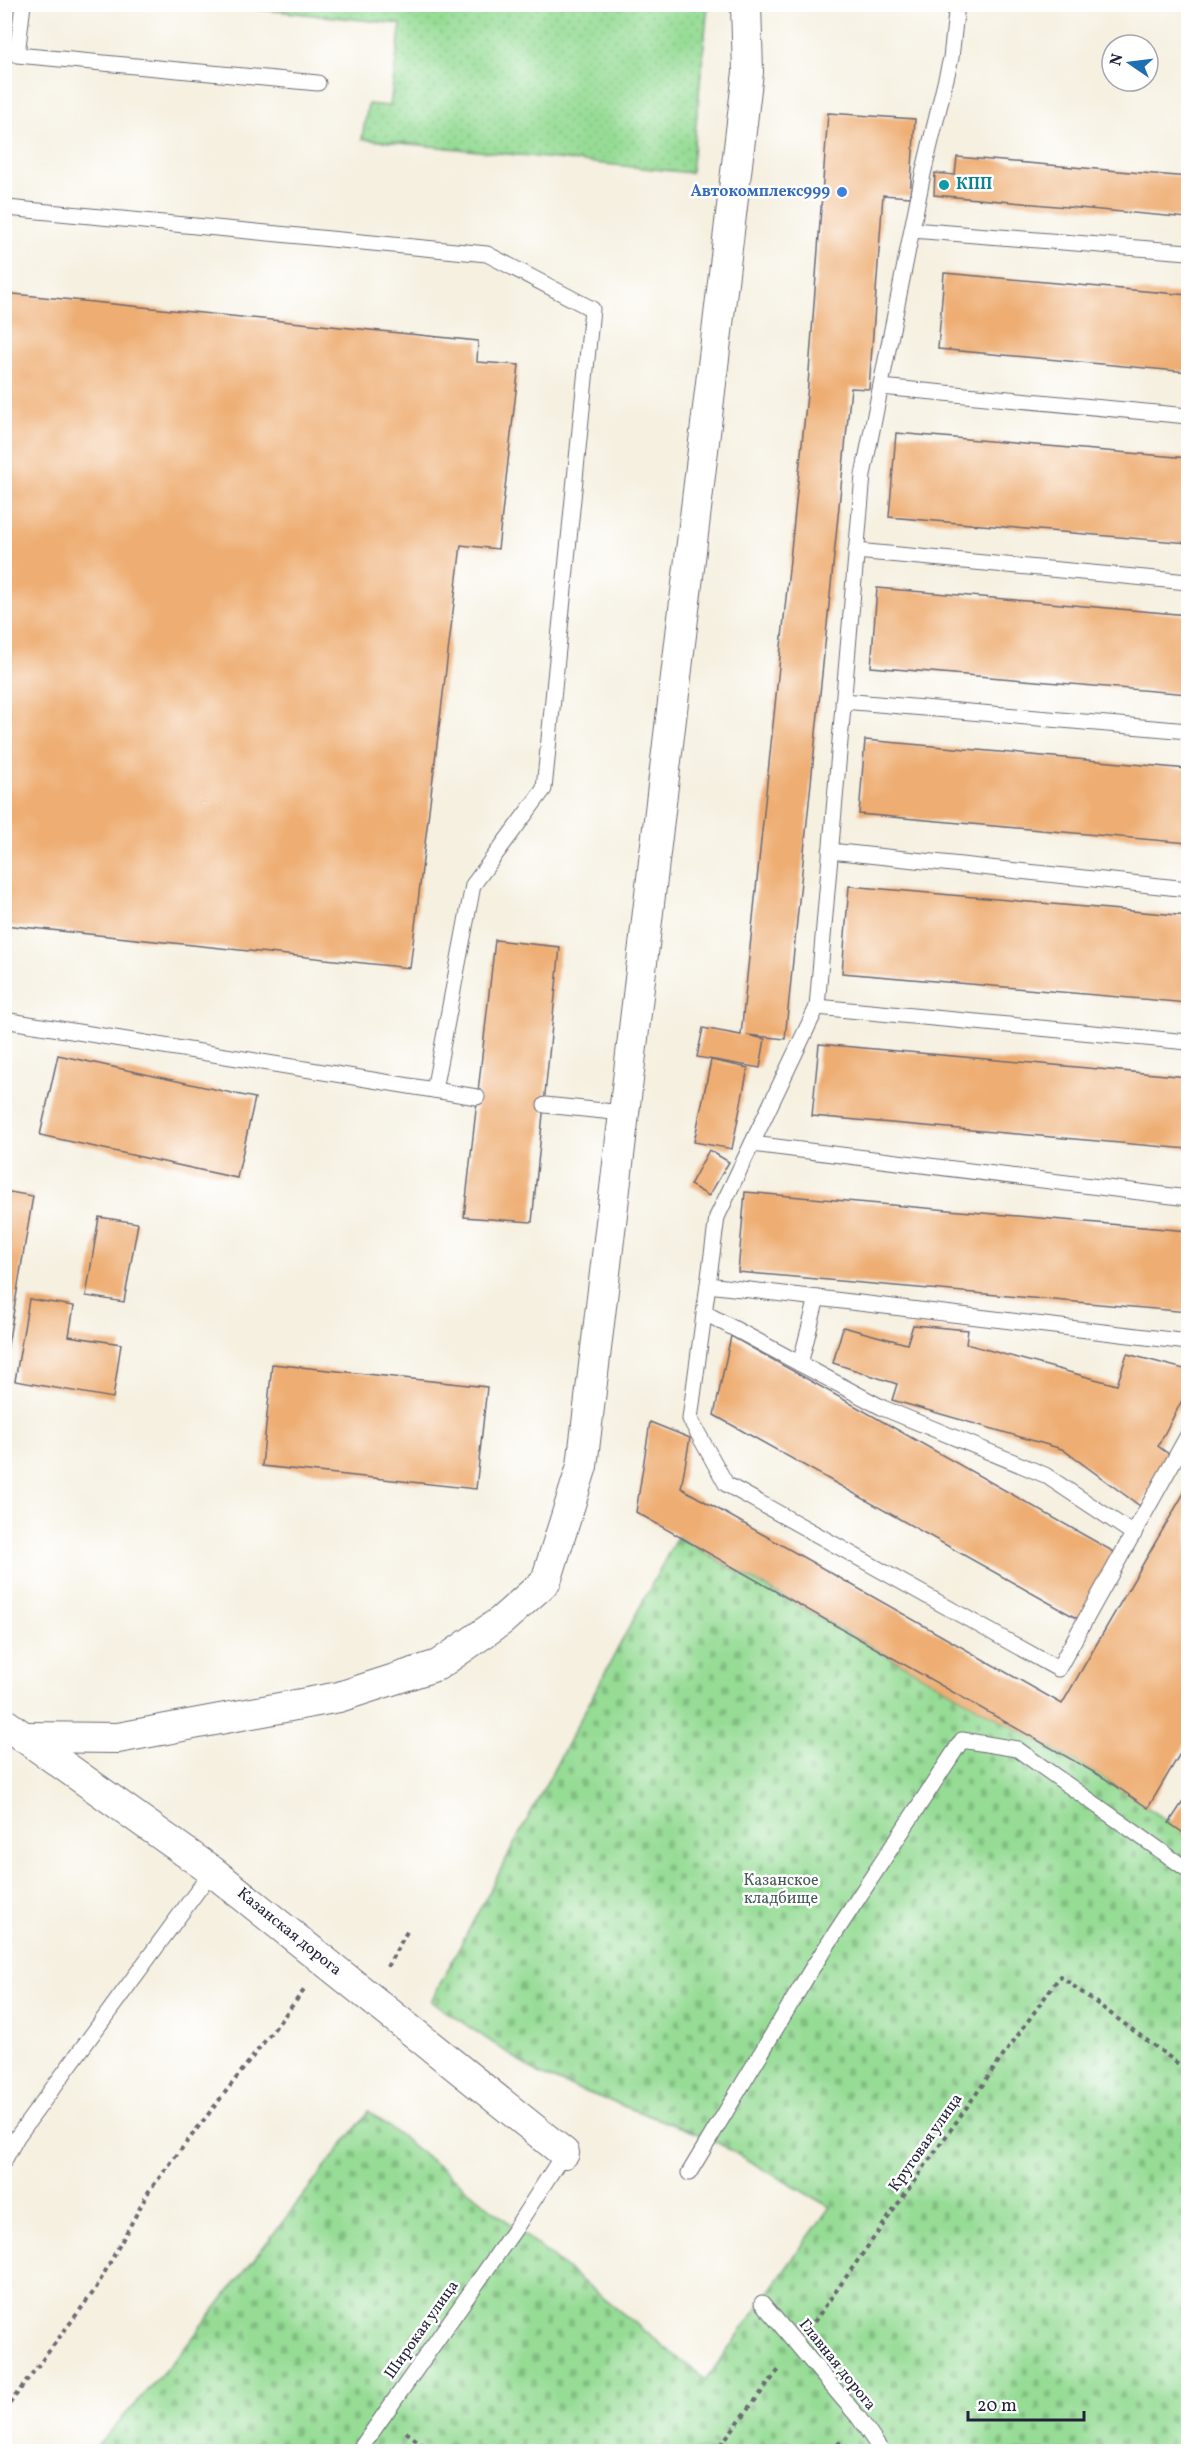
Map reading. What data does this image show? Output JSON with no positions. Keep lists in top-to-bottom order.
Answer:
{
  "streets": {
    "street": ["Казанская дорога"],
    "lane": ["Широкая улица", "Главная дорога"],
    "path": ["Круговая улица"]
  },
  "crossings": [
    ["Казанская дорога", "Широкая улица"],
    ["Круговая улица", "Главная дорога"]
  ],
  "parks": ["Казанское кладбище"],
  "places": ["КПП", "Автокомплекс999"],
  "scale_bar": "20 m",
  "north": "left"
}
